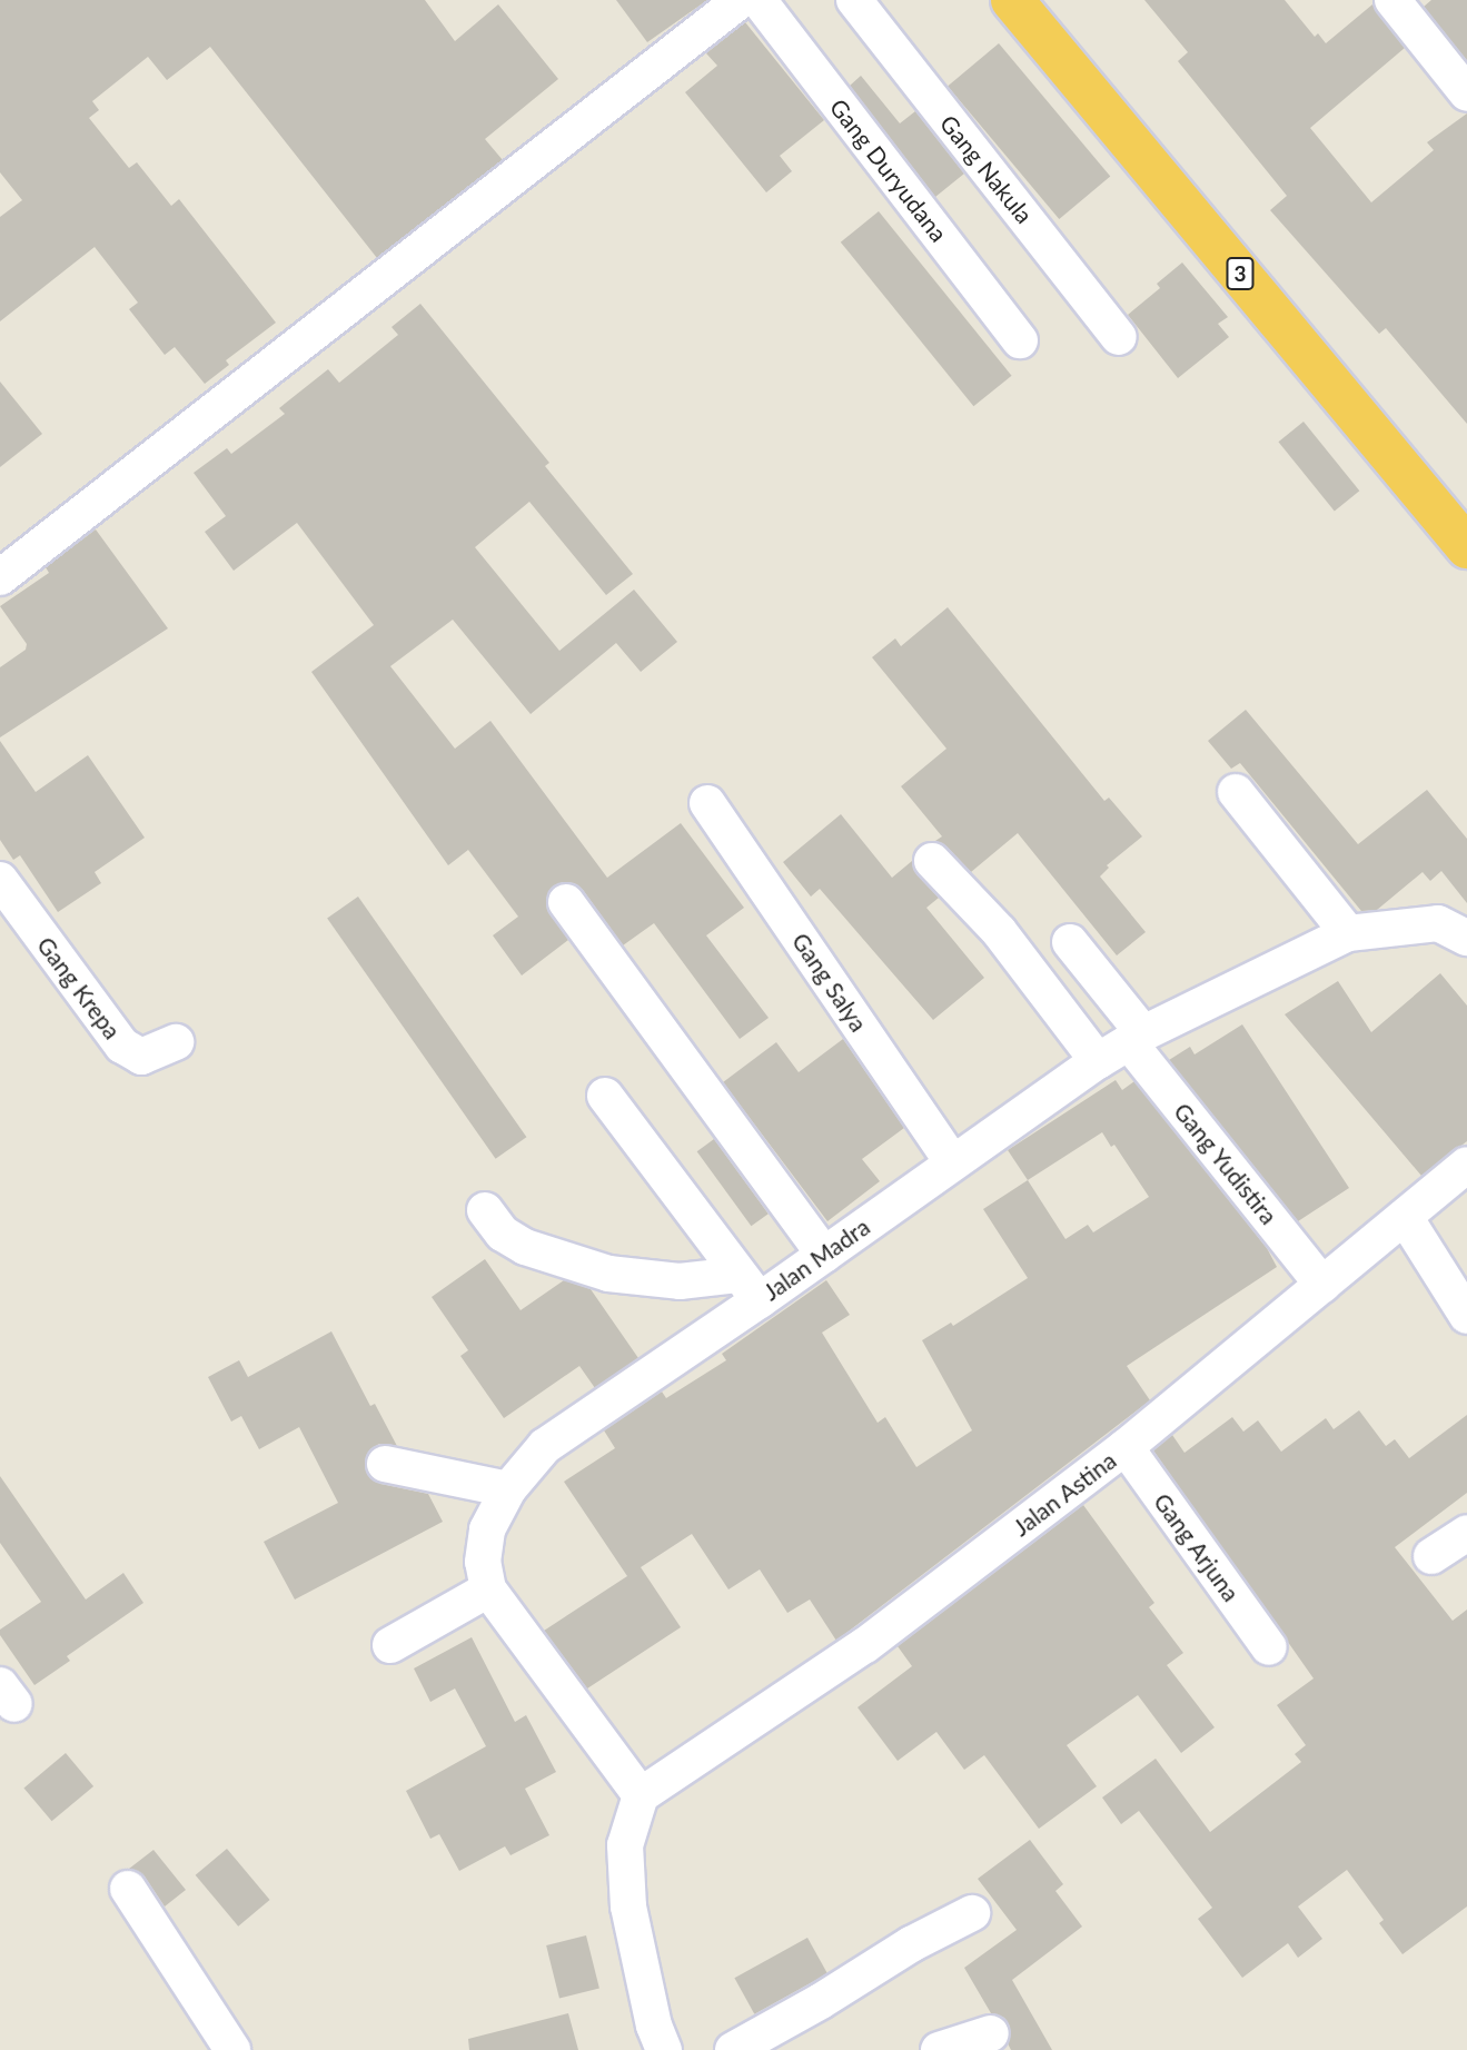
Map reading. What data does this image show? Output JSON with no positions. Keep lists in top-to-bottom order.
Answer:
{
  "streets": {
    "highway": ["3"],
    "street": [
      "Gang Nakula",
      "Gang Duryudana",
      "Gang Salya",
      "Gang Krepa",
      "Gang Yudistira",
      "Jalan Madra",
      "Jalan Astina",
      "Gang Arjuna"
    ]
  },
  "crossings": [
    ["Gang Salya", "Jalan Madra"],
    ["Gang Yudistira", "Jalan Madra"],
    ["Gang Yudistira", "Jalan Astina"],
    ["Jalan Madra", "Jalan Astina"],
    ["Jalan Astina", "Gang Arjuna"]
  ]
}
